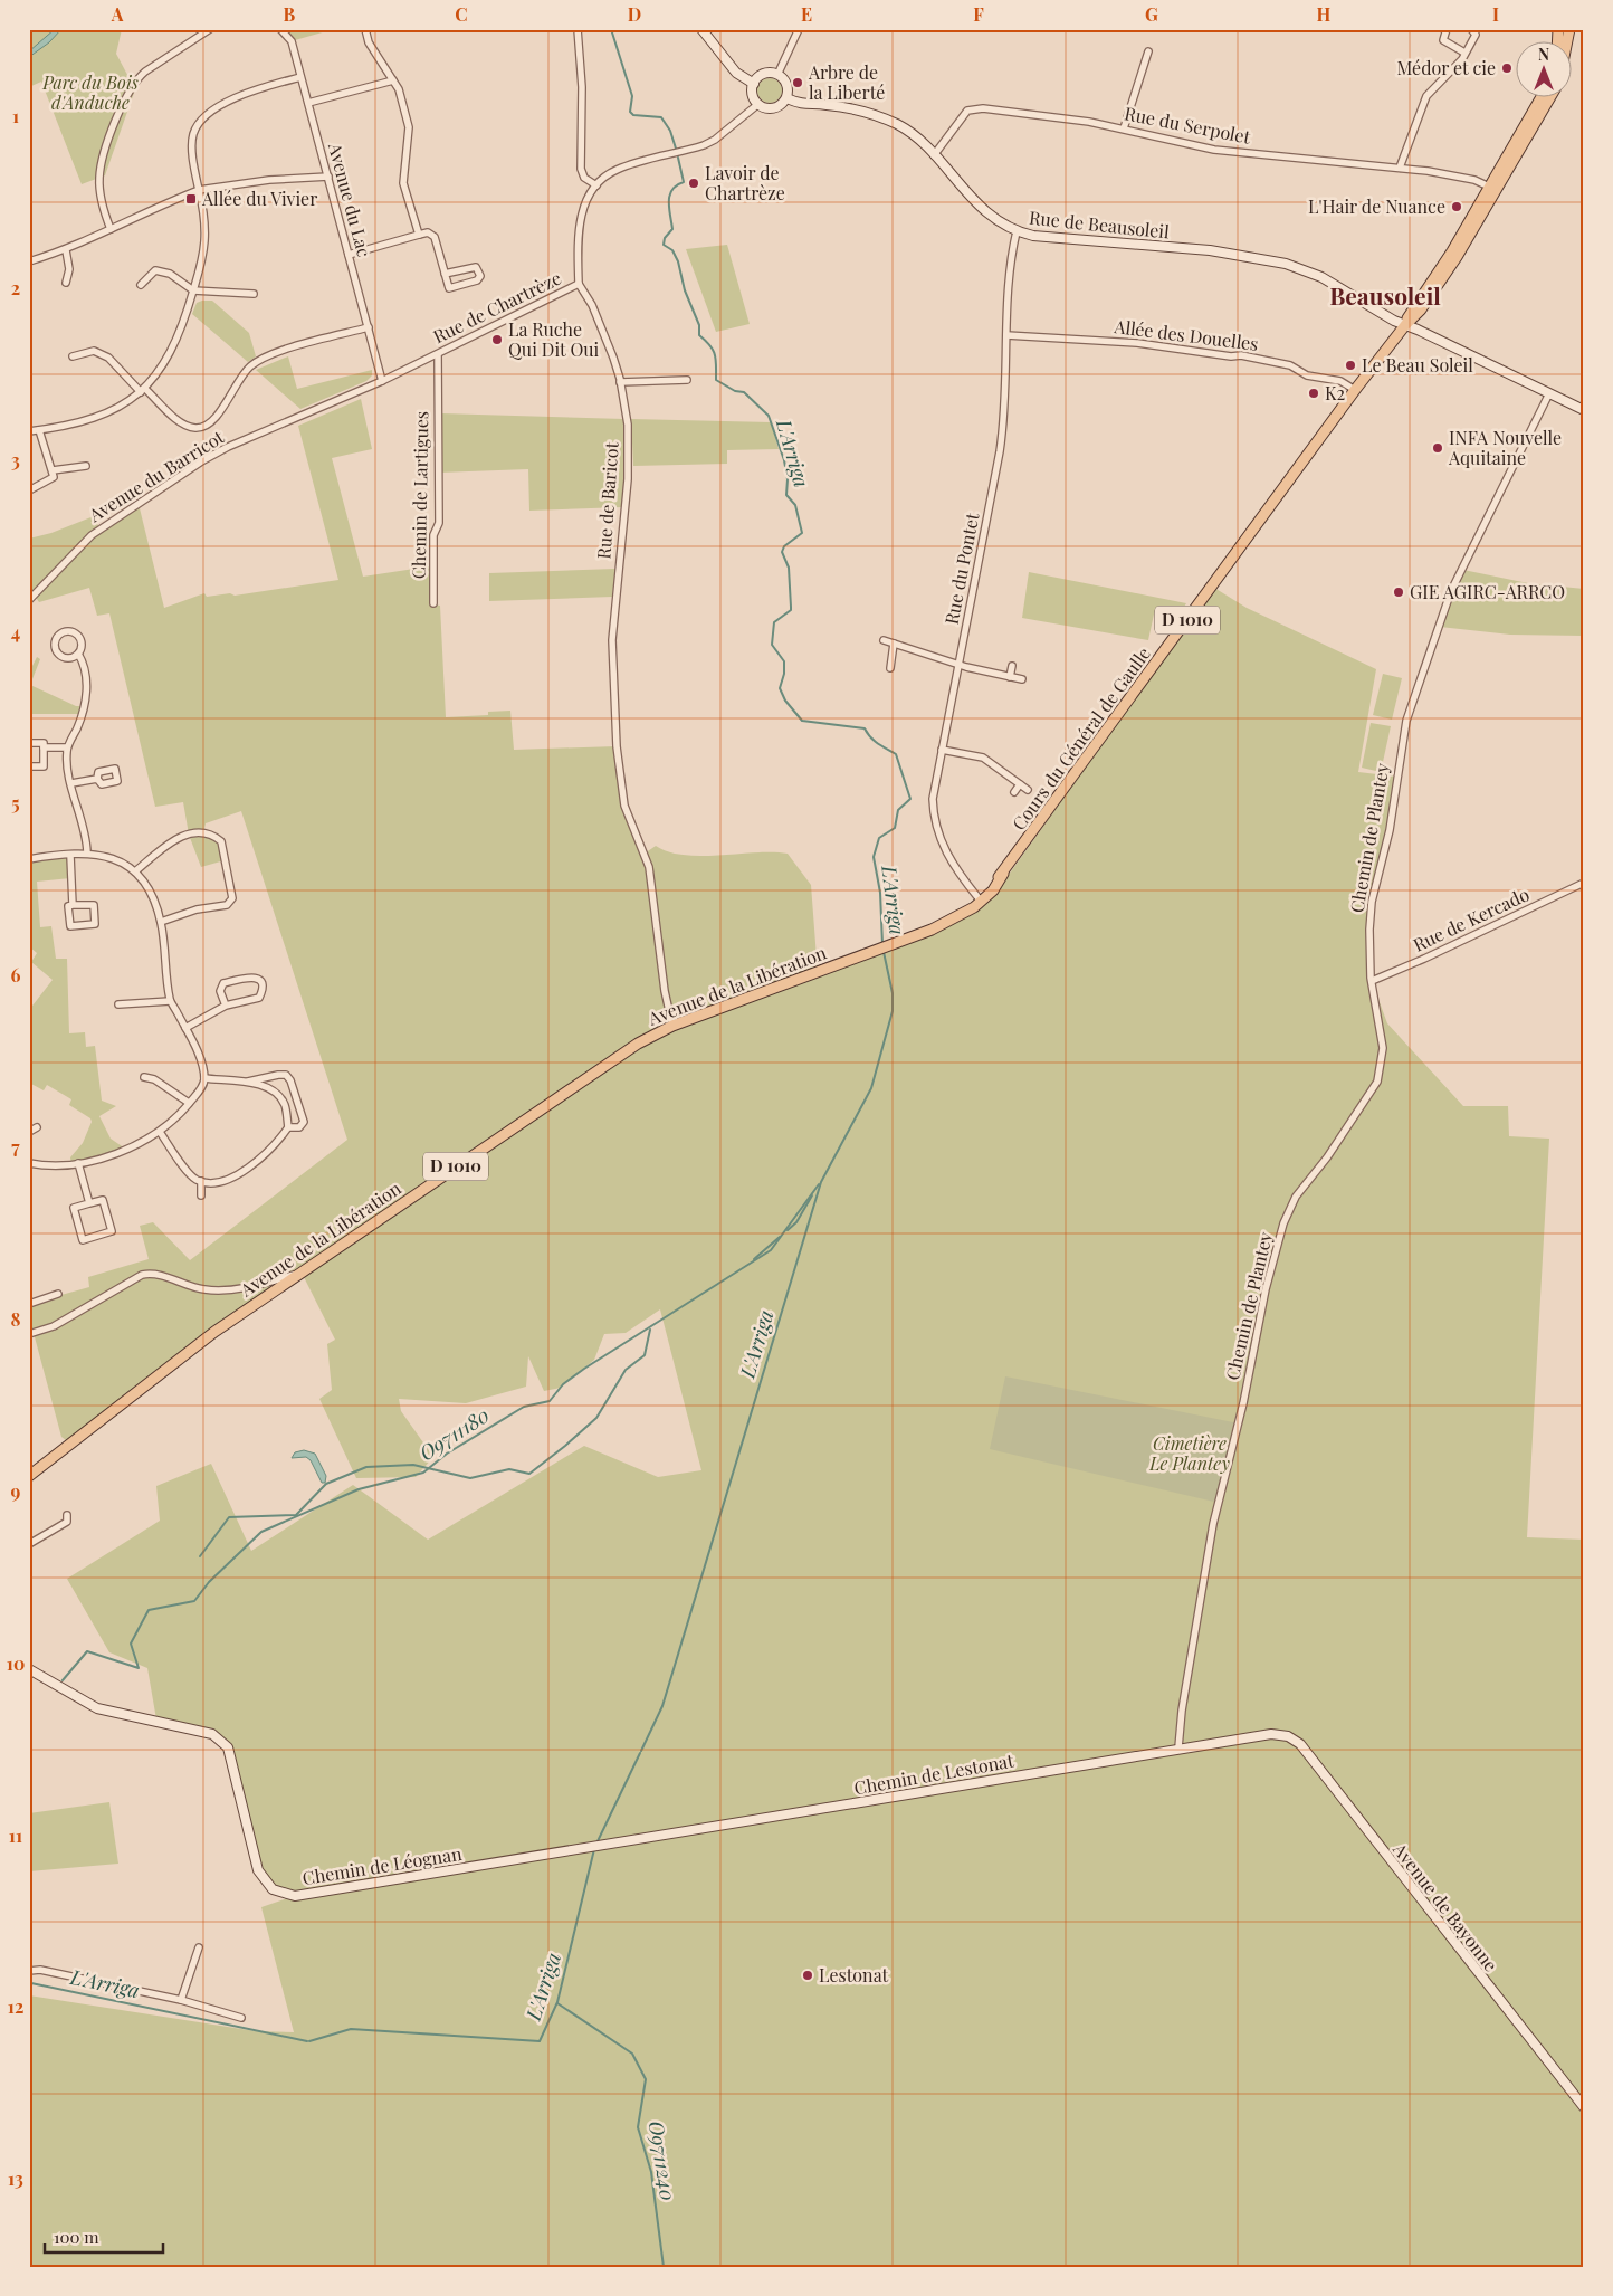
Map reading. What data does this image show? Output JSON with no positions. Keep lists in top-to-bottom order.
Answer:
{
  "streets": {
    "main road": ["D 1010", "Cours du Général de Gaulle", "Avenue de la Libération"],
    "street": [
      "Rue du Serpolet",
      "Avenue du Lac",
      "Rue de Beausoleil",
      "Rue de Chartrèze",
      "Allée des Douelles",
      "Avenue du Barricot",
      "Chemin de Lartigues",
      "Rue de Baricot",
      "Rue du Pontet",
      "Chemin de Plantey",
      "Rue de Kercado",
      "Chemin de Lestonat",
      "Chemin de Léognan",
      "Avenue de Bayonne"
    ]
  },
  "crossings": [
    ["Rue du Serpolet", "Rue de Beausoleil"],
    ["Rue du Serpolet", "Cours du Général de Gaulle"],
    ["Avenue du Lac", "Rue de Chartrèze"],
    ["Avenue du Lac", "Avenue du Barricot"],
    ["Rue de Beausoleil", "Rue de Chartrèze"],
    ["Rue de Beausoleil", "Rue du Pontet"],
    ["Rue de Beausoleil", "Cours du Général de Gaulle"],
    ["Rue de Beausoleil", "Chemin de Plantey"],
    ["Rue de Chartrèze", "Avenue du Barricot"],
    ["Rue de Chartrèze", "Chemin de Lartigues"],
    ["Rue de Chartrèze", "Rue de Baricot"],
    ["Allée des Douelles", "Rue du Pontet"],
    ["Allée des Douelles", "Cours du Général de Gaulle"],
    ["Rue de Baricot", "Avenue de la Libération"],
    ["Rue du Pontet", "Cours du Général de Gaulle"],
    ["Cours du Général de Gaulle", "Avenue de la Libération"],
    ["Chemin de Plantey", "Rue de Kercado"],
    ["Chemin de Plantey", "Chemin de Lestonat"],
    ["Chemin de Lestonat", "Chemin de Léognan"],
    ["Chemin de Lestonat", "Avenue de Bayonne"]
  ],
  "districts": ["Beausoleil"],
  "water": ["L'Arriga", "O9711180", "O9711240"],
  "parks": ["Parc du Bois d'Anduche", "Cimetière Le Plantey"],
  "places": {
    "other": [
      "Médor et cie",
      "Arbre de la Liberté",
      "Lavoir de Chartrèze",
      "L'Hair de Nuance",
      "La Ruche Qui Dit Oui",
      "Le Beau Soleil",
      "K2",
      "INFA Nouvelle Aquitaine",
      "GIE AGIRC-ARRCO",
      "Lestonat"
    ],
    "transit": ["Allée du Vivier"]
  },
  "scale_bar": "100 m",
  "north": "top",
  "grid": {
    "columns": [
      "A",
      "B",
      "C",
      "D",
      "E",
      "F",
      "G",
      "H",
      "I"
    ],
    "rows": [
      "1",
      "2",
      "3",
      "4",
      "5",
      "6",
      "7",
      "8",
      "9",
      "10",
      "11",
      "12",
      "13"
    ]
  }
}
